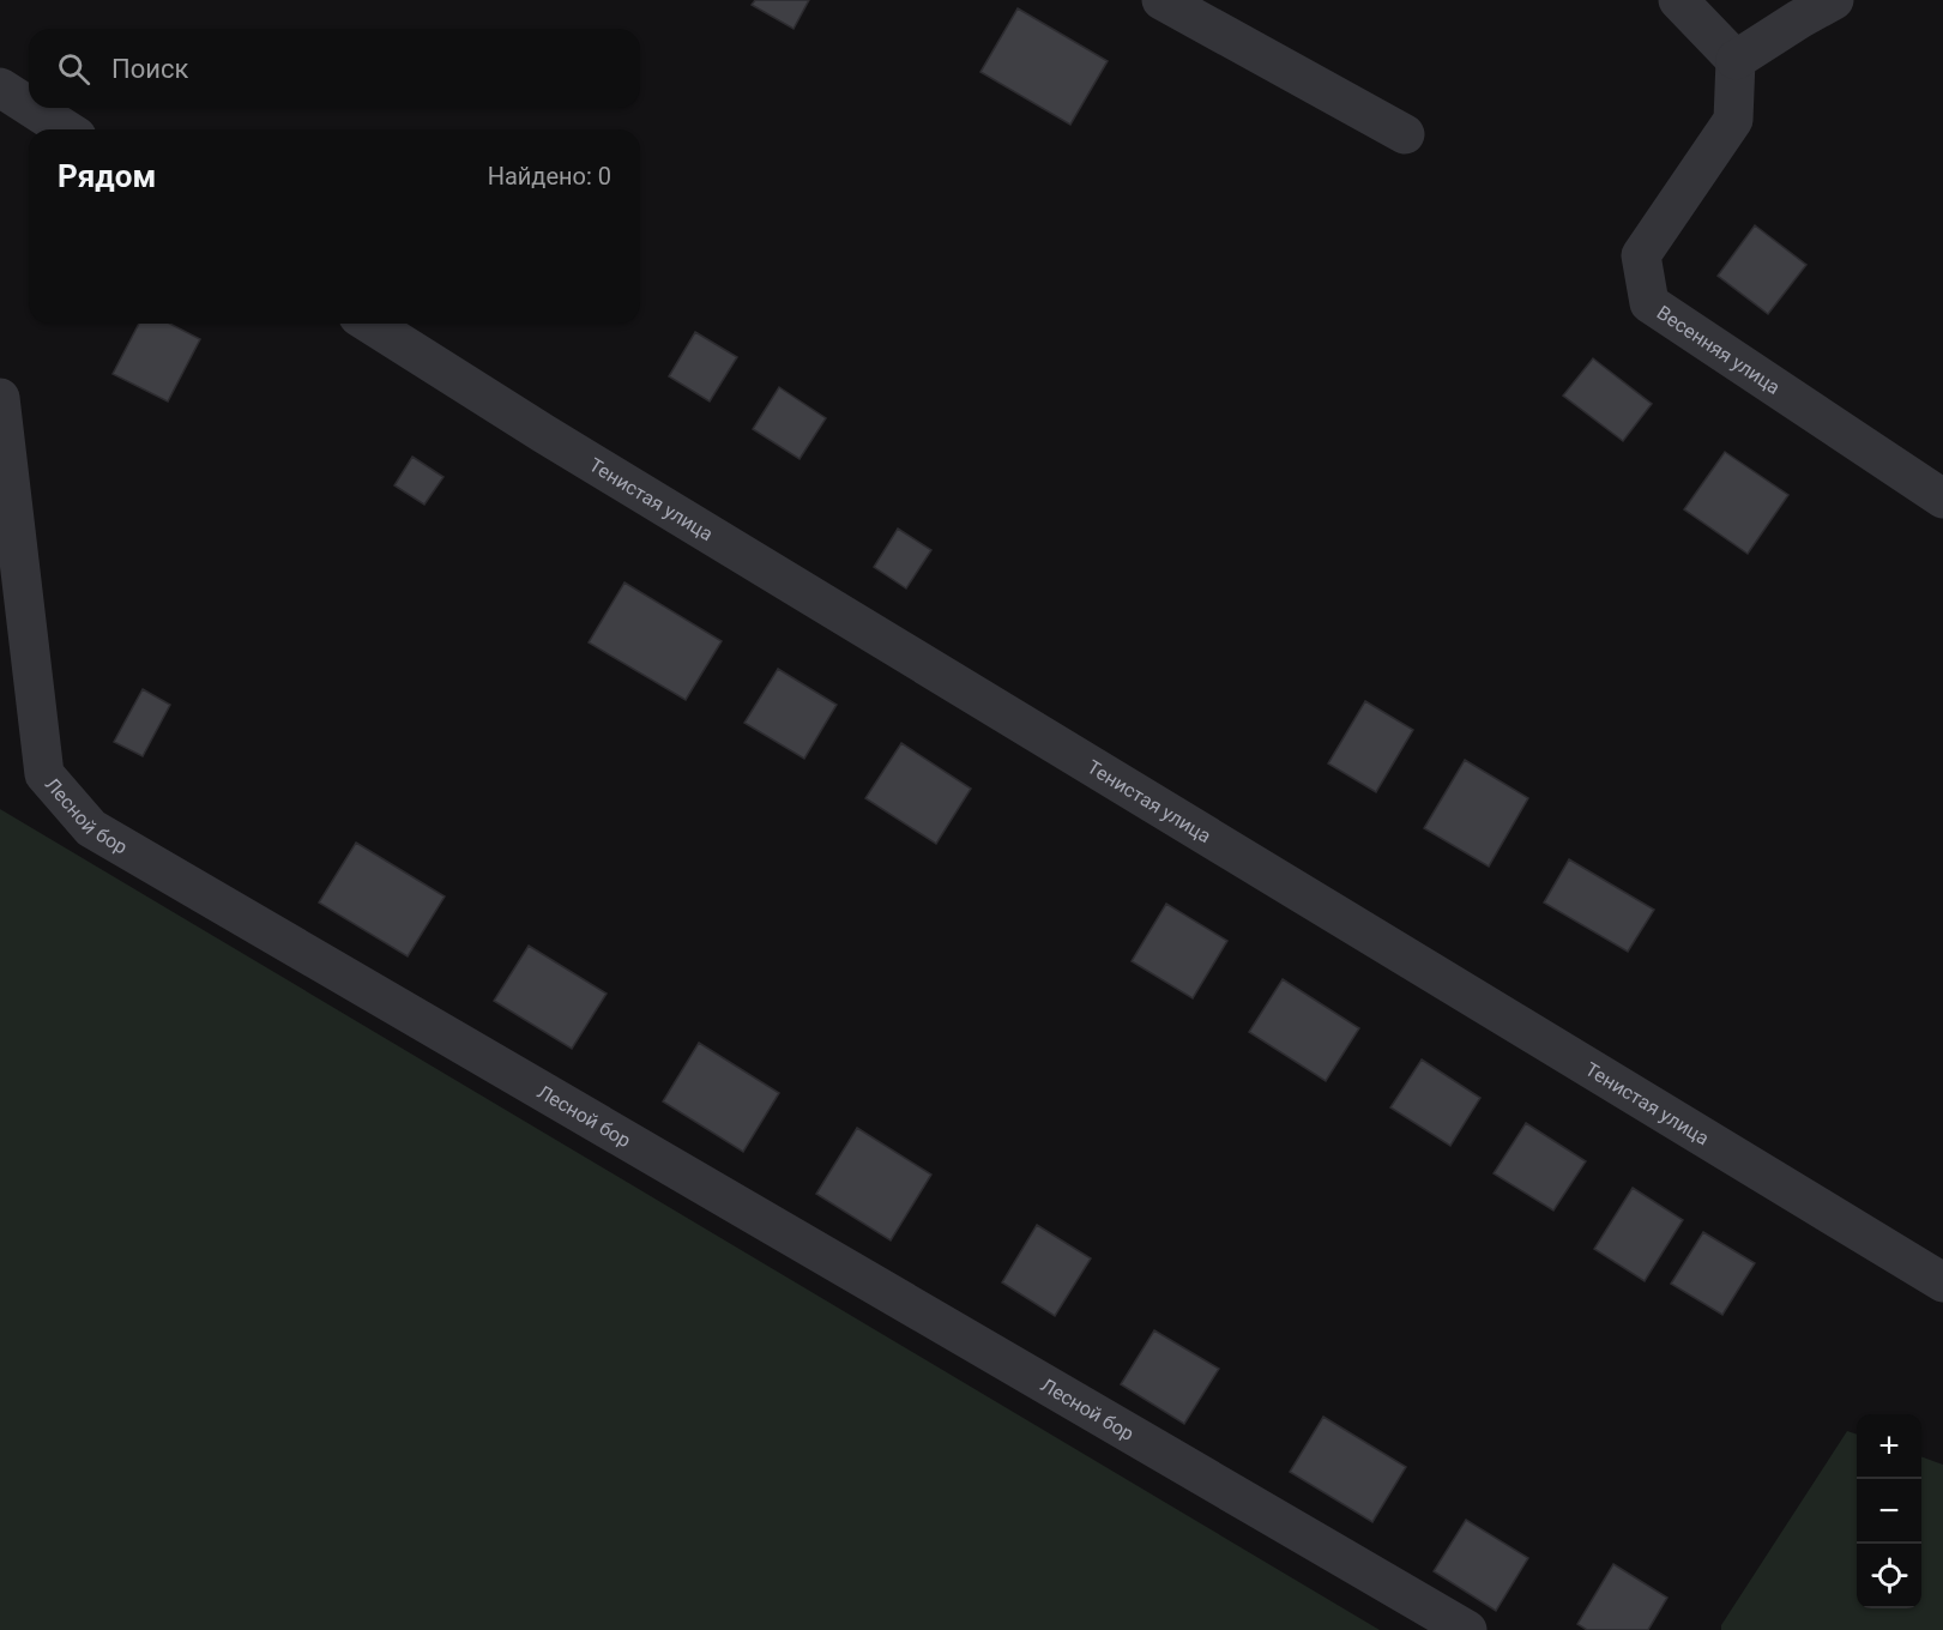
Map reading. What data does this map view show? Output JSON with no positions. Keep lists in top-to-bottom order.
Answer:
{
  "streets": {
    "street": ["Весенняя улица", "Тенистая улица", "Лесной бор"]
  },
  "page": {
    "search": "Поиск",
    "heading": ["Рядом", "Найдено: 0"],
    "map_buttons": ["+", "−"]
  }
}
